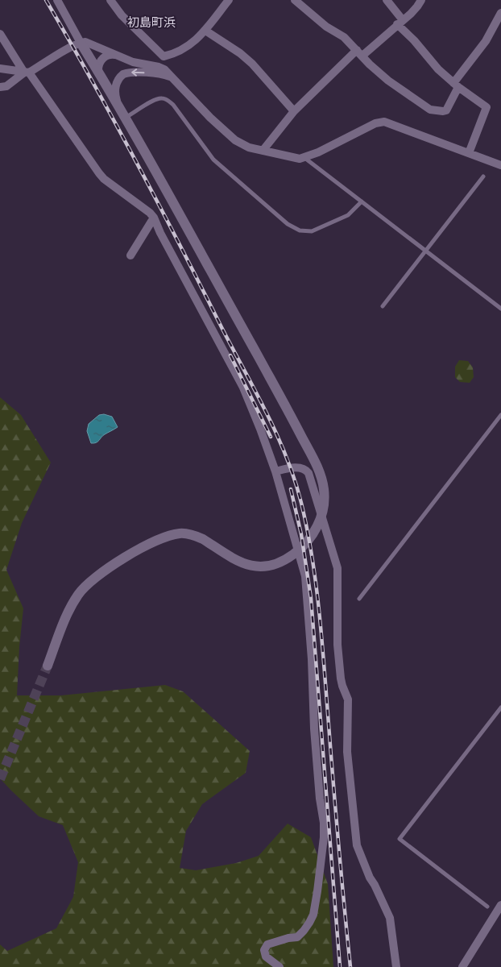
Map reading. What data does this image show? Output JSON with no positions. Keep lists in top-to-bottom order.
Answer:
{
  "districts": ["初島町浜"]
}
